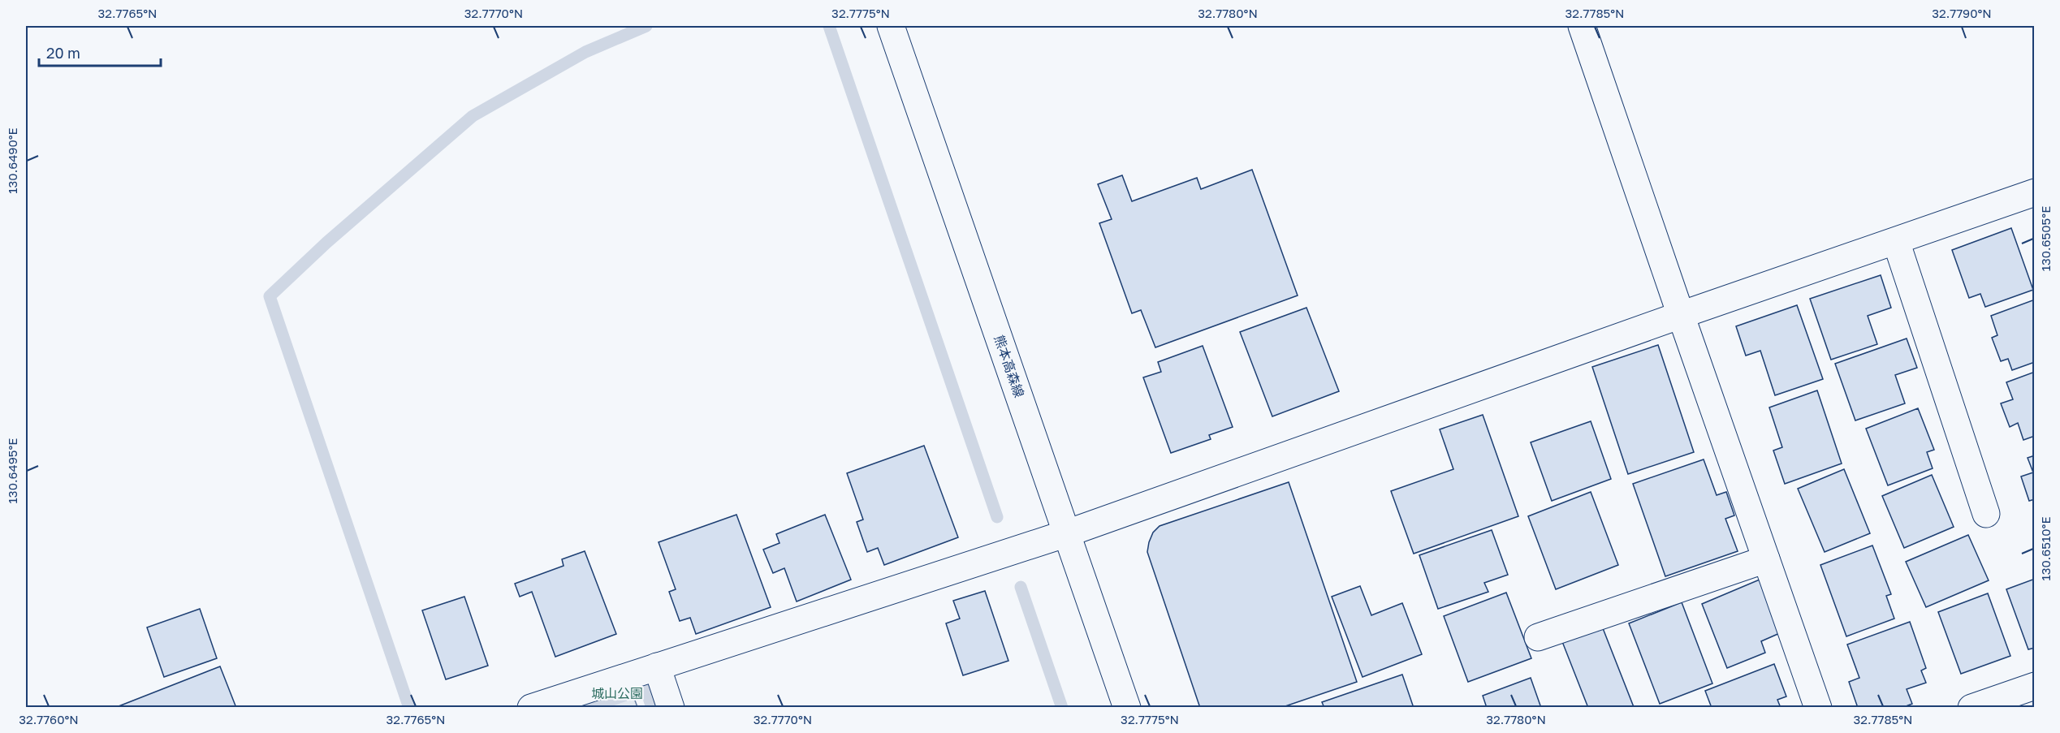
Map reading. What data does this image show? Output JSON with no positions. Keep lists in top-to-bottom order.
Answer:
{
  "streets": {
    "street": ["熊本高森線"]
  },
  "parks": ["城山公園"],
  "scale_bar": "20 m",
  "coordinates": [
    "32.7765°N",
    "32.7770°N",
    "32.7775°N",
    "32.7780°N",
    "32.7785°N",
    "32.7790°N",
    "130.6490°E",
    "130.6505°E",
    "130.6495°E",
    "130.6510°E",
    "32.7760°N"
  ]
}
